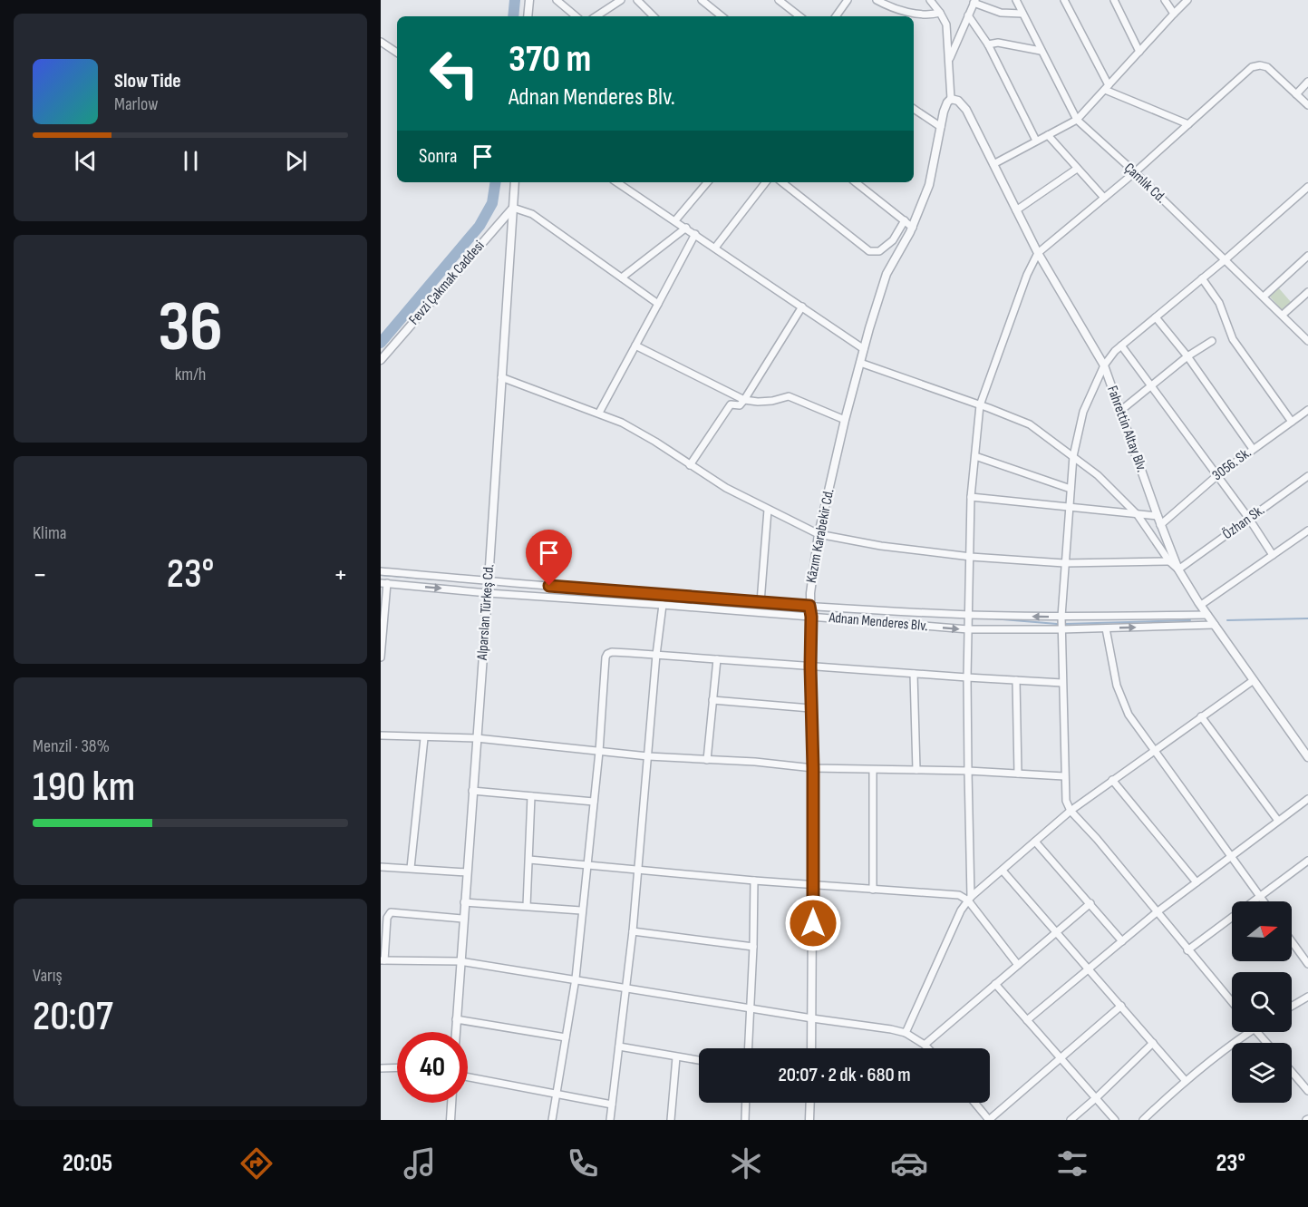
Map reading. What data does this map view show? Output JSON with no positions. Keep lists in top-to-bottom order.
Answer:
{
  "streets": {
    "street": [
      "Çamlık Cd.",
      "Fevzi Çakmak Caddesi",
      "Fahrettin Altay Blv.",
      "3056. Sk.",
      "Özhan Sk.",
      "Kâzım Karabekir Cd.",
      "Alparslan Türkeş Cd.",
      "Adnan Menderes Blv."
    ]
  },
  "crossings": [
    ["Fevzi Çakmak Caddesi", "Alparslan Türkeş Cd."],
    ["Fahrettin Altay Blv.", "3056. Sk."],
    ["Fahrettin Altay Blv.", "Özhan Sk."],
    ["Fahrettin Altay Blv.", "Kâzım Karabekir Cd."],
    ["Fahrettin Altay Blv.", "Adnan Menderes Blv."],
    ["Kâzım Karabekir Cd.", "Adnan Menderes Blv."],
    ["Alparslan Türkeş Cd.", "Adnan Menderes Blv."]
  ],
  "north": "right",
  "page": {
    "turn": ["370 m", "Adnan Menderes Blv."],
    "song": ["Slow Tide", "Marlow"],
    "then": "Sonra",
    "tile": [
      ["36", "km/h"],
      "Klima",
      ["Menzil · 38%", "190 km"],
      ["Varış", "20:07"]
    ],
    "heat": ["−", "23°", "+"],
    "limit": "40",
    "trip": "20:07 · 2 dk · 680 m",
    "tabs": ["20:05", "23°"]
  }
}
